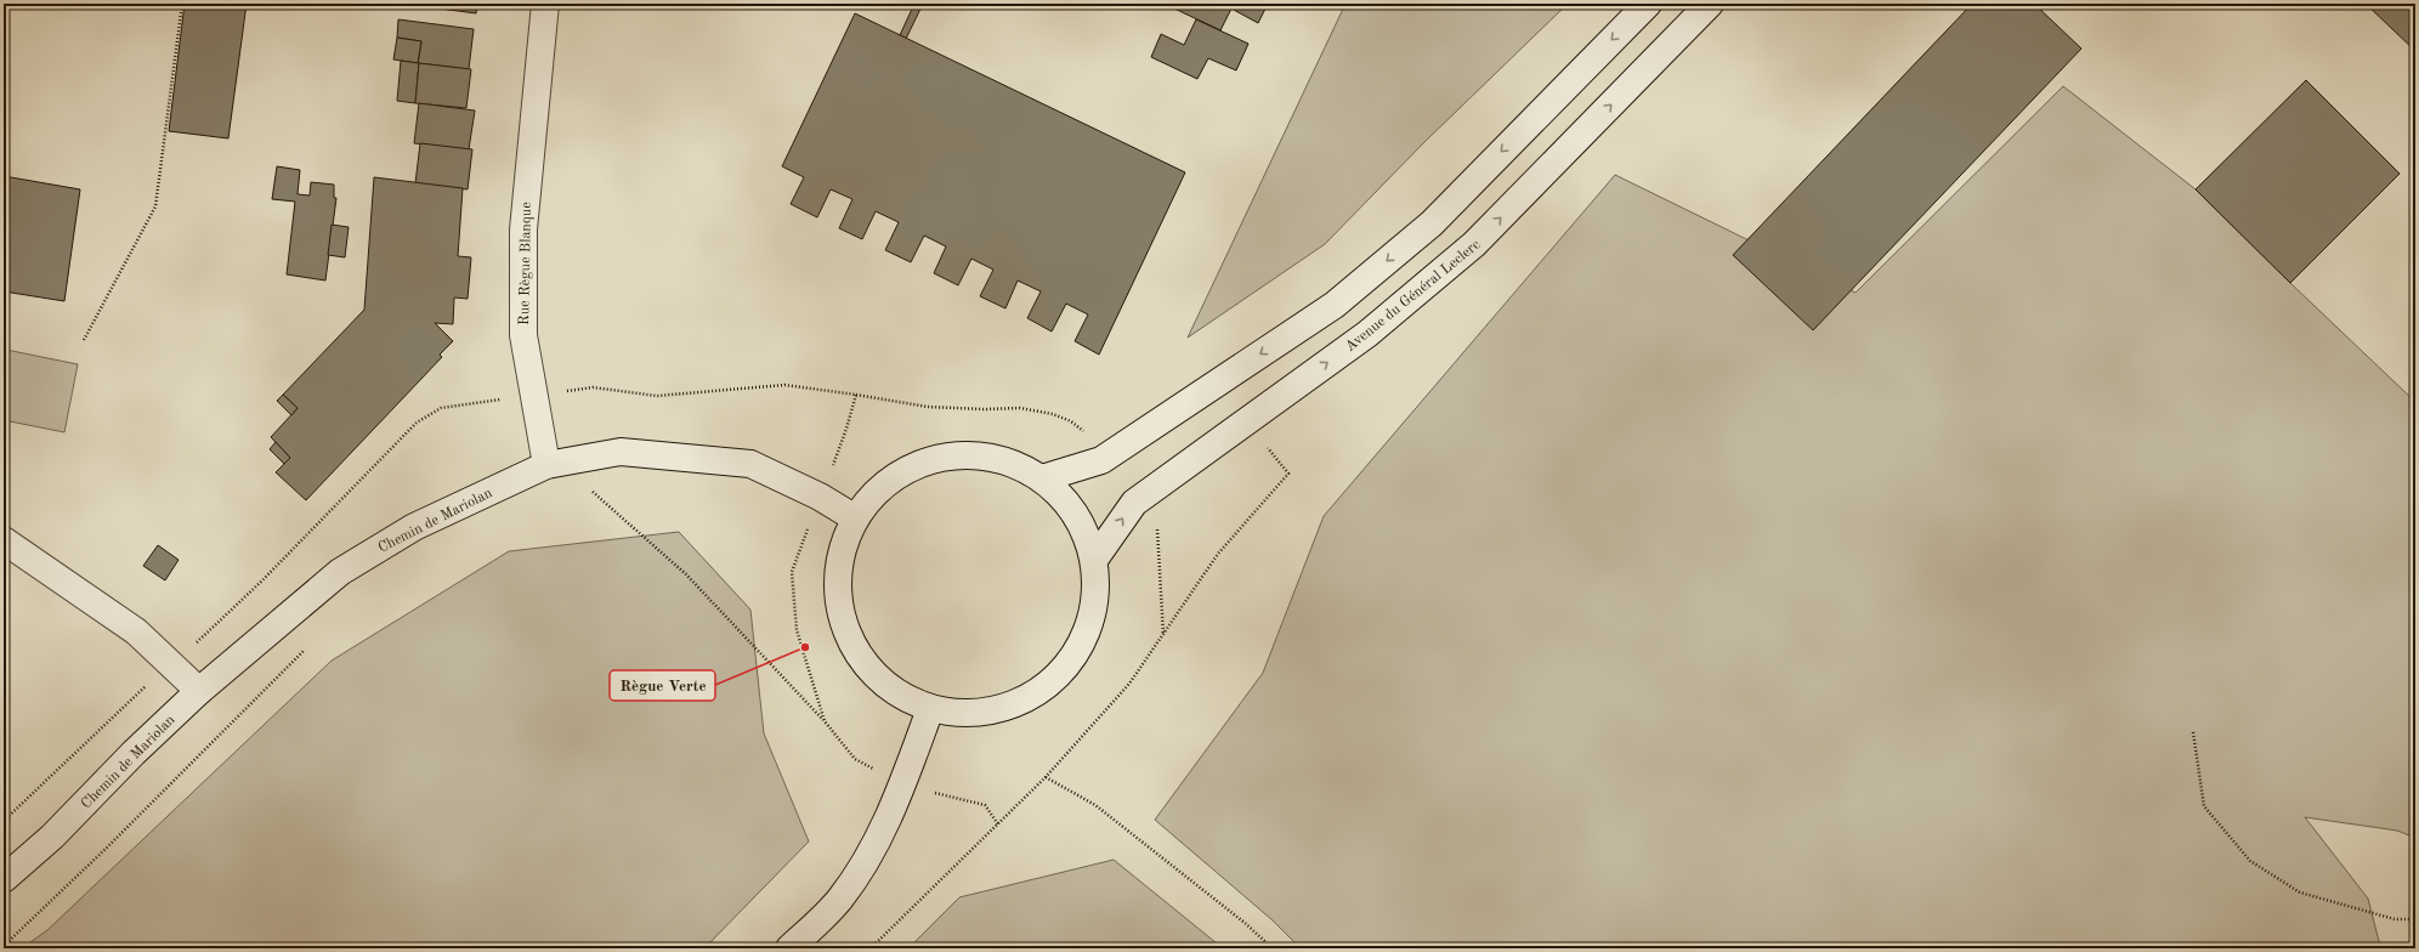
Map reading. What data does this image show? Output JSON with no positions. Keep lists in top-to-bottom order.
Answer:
{
  "streets": {
    "main road": ["Rue Règue Blanque", "Avenue du Général Leclerc", "Chemin de Mariolan"]
  },
  "crossings": [
    ["Rue Règue Blanque", "Chemin de Mariolan"]
  ],
  "places": ["Règue Verte"]
}
